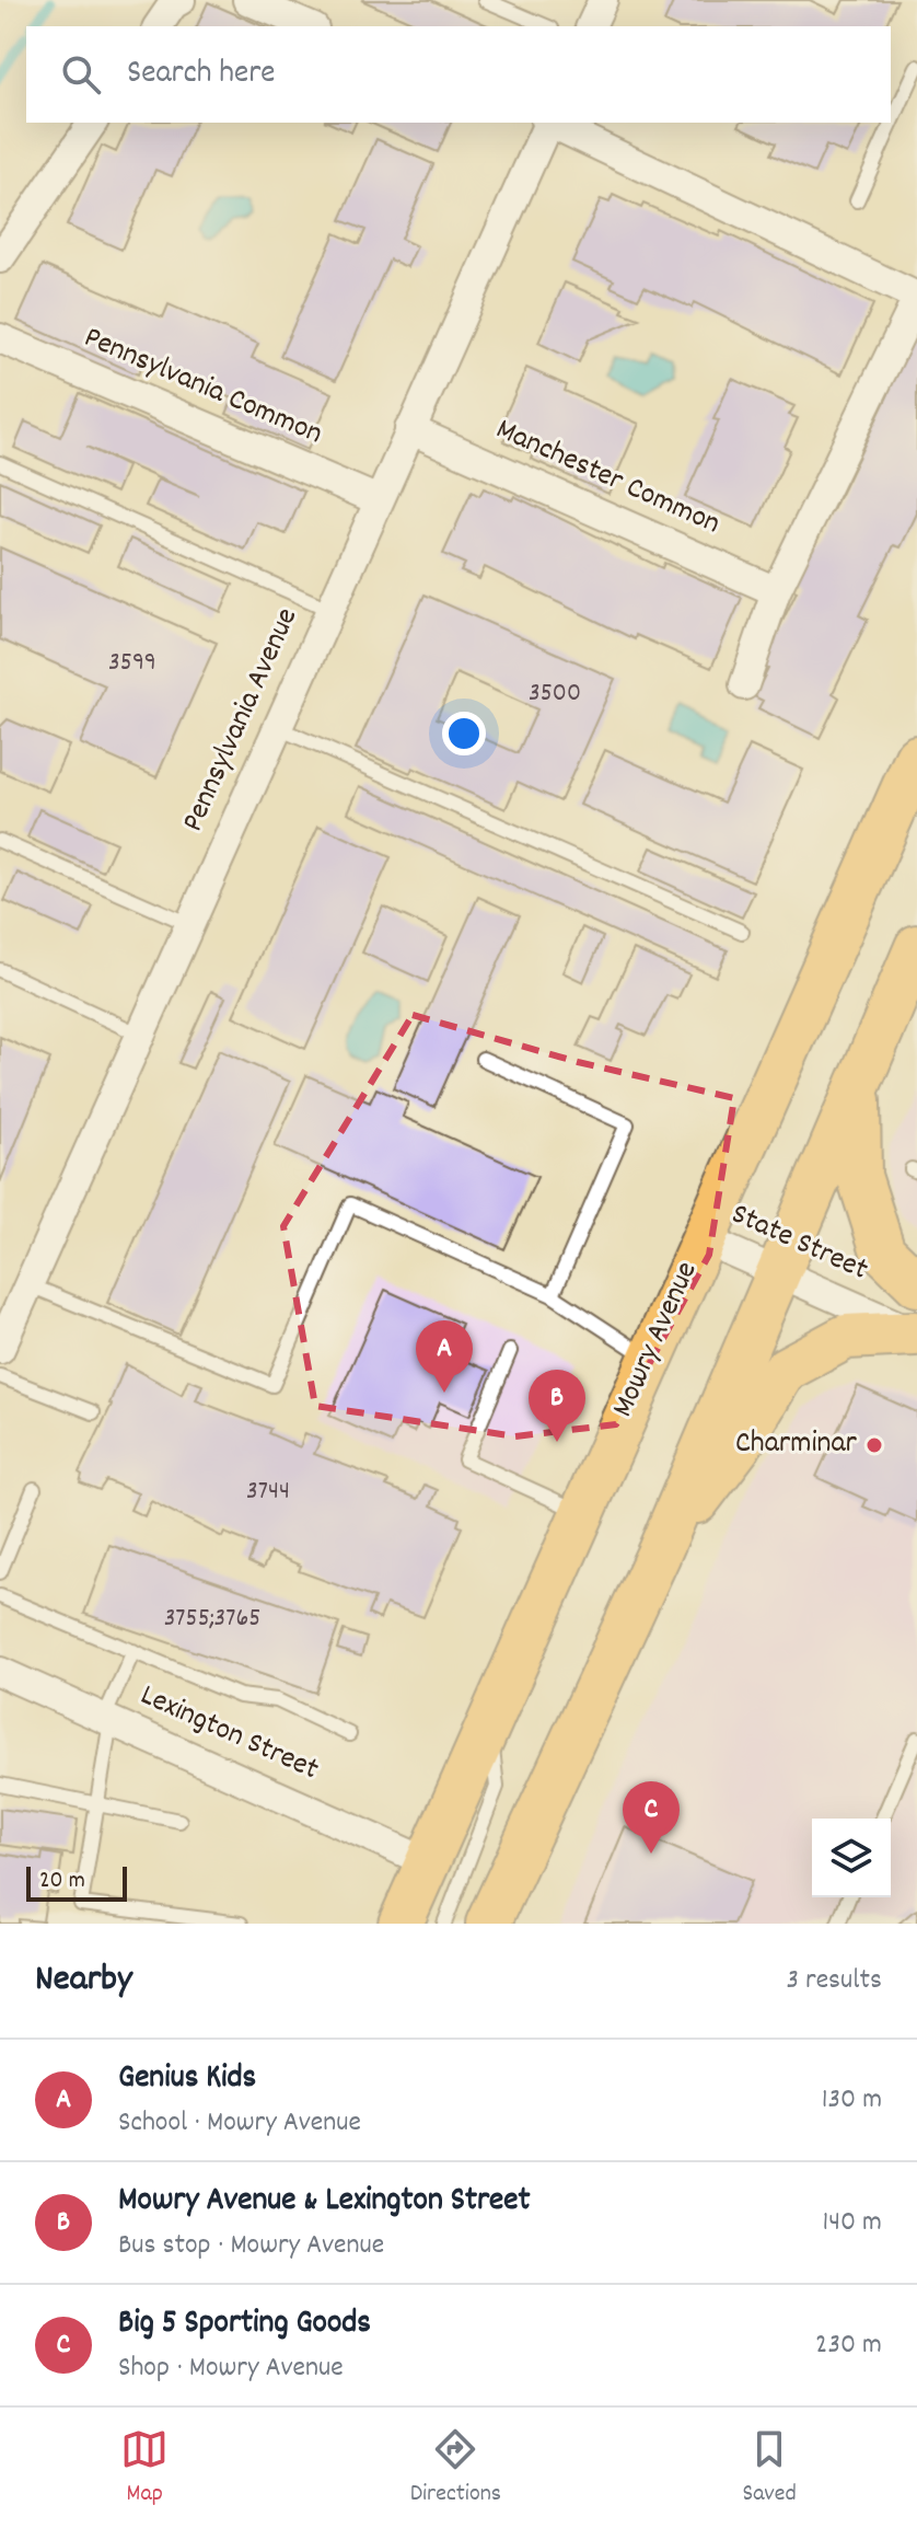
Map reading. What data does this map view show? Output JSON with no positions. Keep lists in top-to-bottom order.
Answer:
{
  "streets": {
    "main road": ["Mowry Avenue"],
    "street": [
      "Pennsylvania Common",
      "Manchester Common",
      "Pennsylvania Avenue",
      "State Street",
      "Lexington Street"
    ]
  },
  "crossings": [
    ["Pennsylvania Common", "Pennsylvania Avenue"],
    ["Manchester Common", "Pennsylvania Avenue"],
    ["State Street", "Mowry Avenue"],
    ["Mowry Avenue", "Lexington Street"]
  ],
  "places": ["Charminar"],
  "house_numbers": [
    "3599",
    "3500",
    "3744",
    "3755;3765"
  ],
  "scale_bar": "20 m",
  "page": {
    "search": "Search here",
    "pins": ["A", "B", "C"],
    "scale": "20 m",
    "heading": ["Nearby", "3 results"],
    "list": [
      {
        "mark": "A",
        "name": "Genius Kids",
        "note": "School · Mowry Avenue",
        "value": "130 m"
      },
      {
        "mark": "B",
        "name": "Mowry Avenue & Lexington Street",
        "note": "Bus stop · Mowry Avenue",
        "value": "140 m"
      },
      {
        "mark": "C",
        "name": "Big 5 Sporting Goods",
        "note": "Shop · Mowry Avenue",
        "value": "230 m"
      }
    ],
    "nav": ["Map", "Directions", "Saved"]
  }
}
